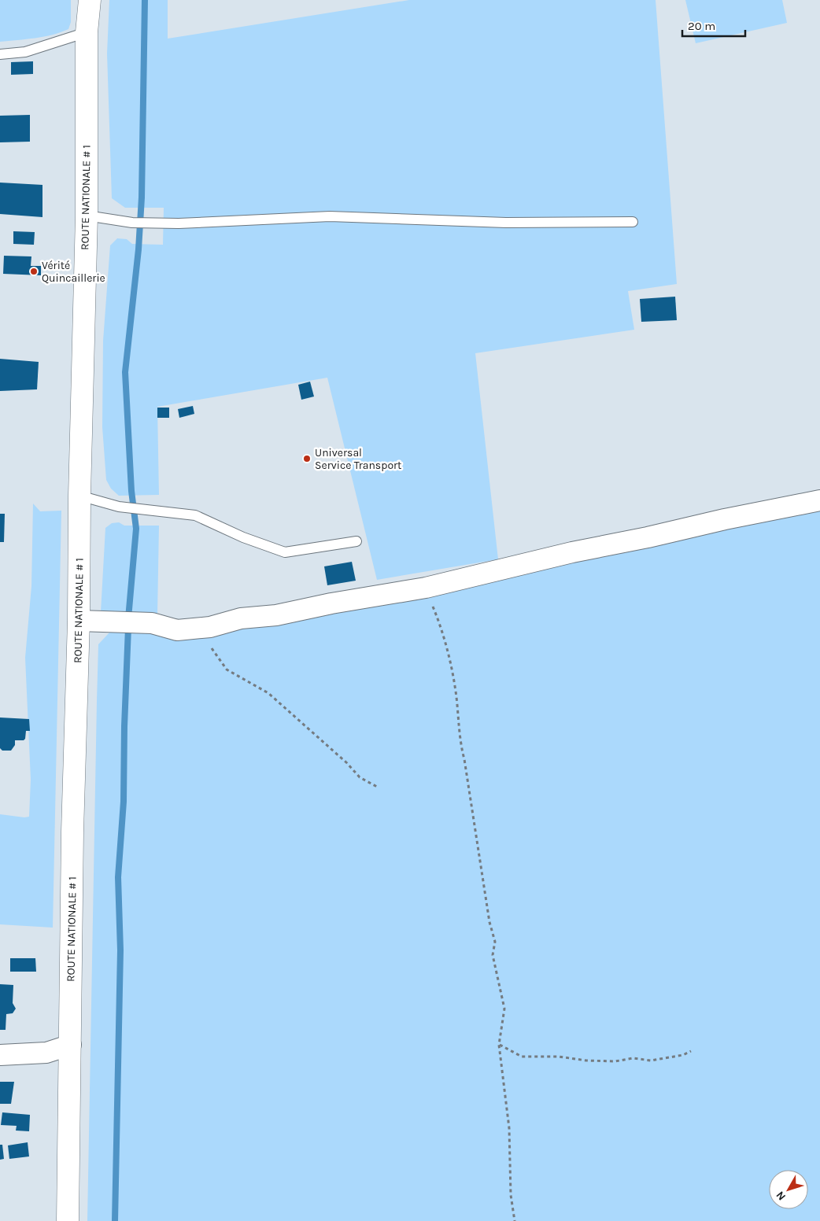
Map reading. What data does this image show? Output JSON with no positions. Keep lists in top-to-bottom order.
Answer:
{
  "streets": {
    "main road": ["ROUTE NATIONALE # 1"]
  },
  "places": ["Vérité Quincaillerie", "Universal Service Transport"],
  "scale_bar": "20 m",
  "north": "bottom left"
}
